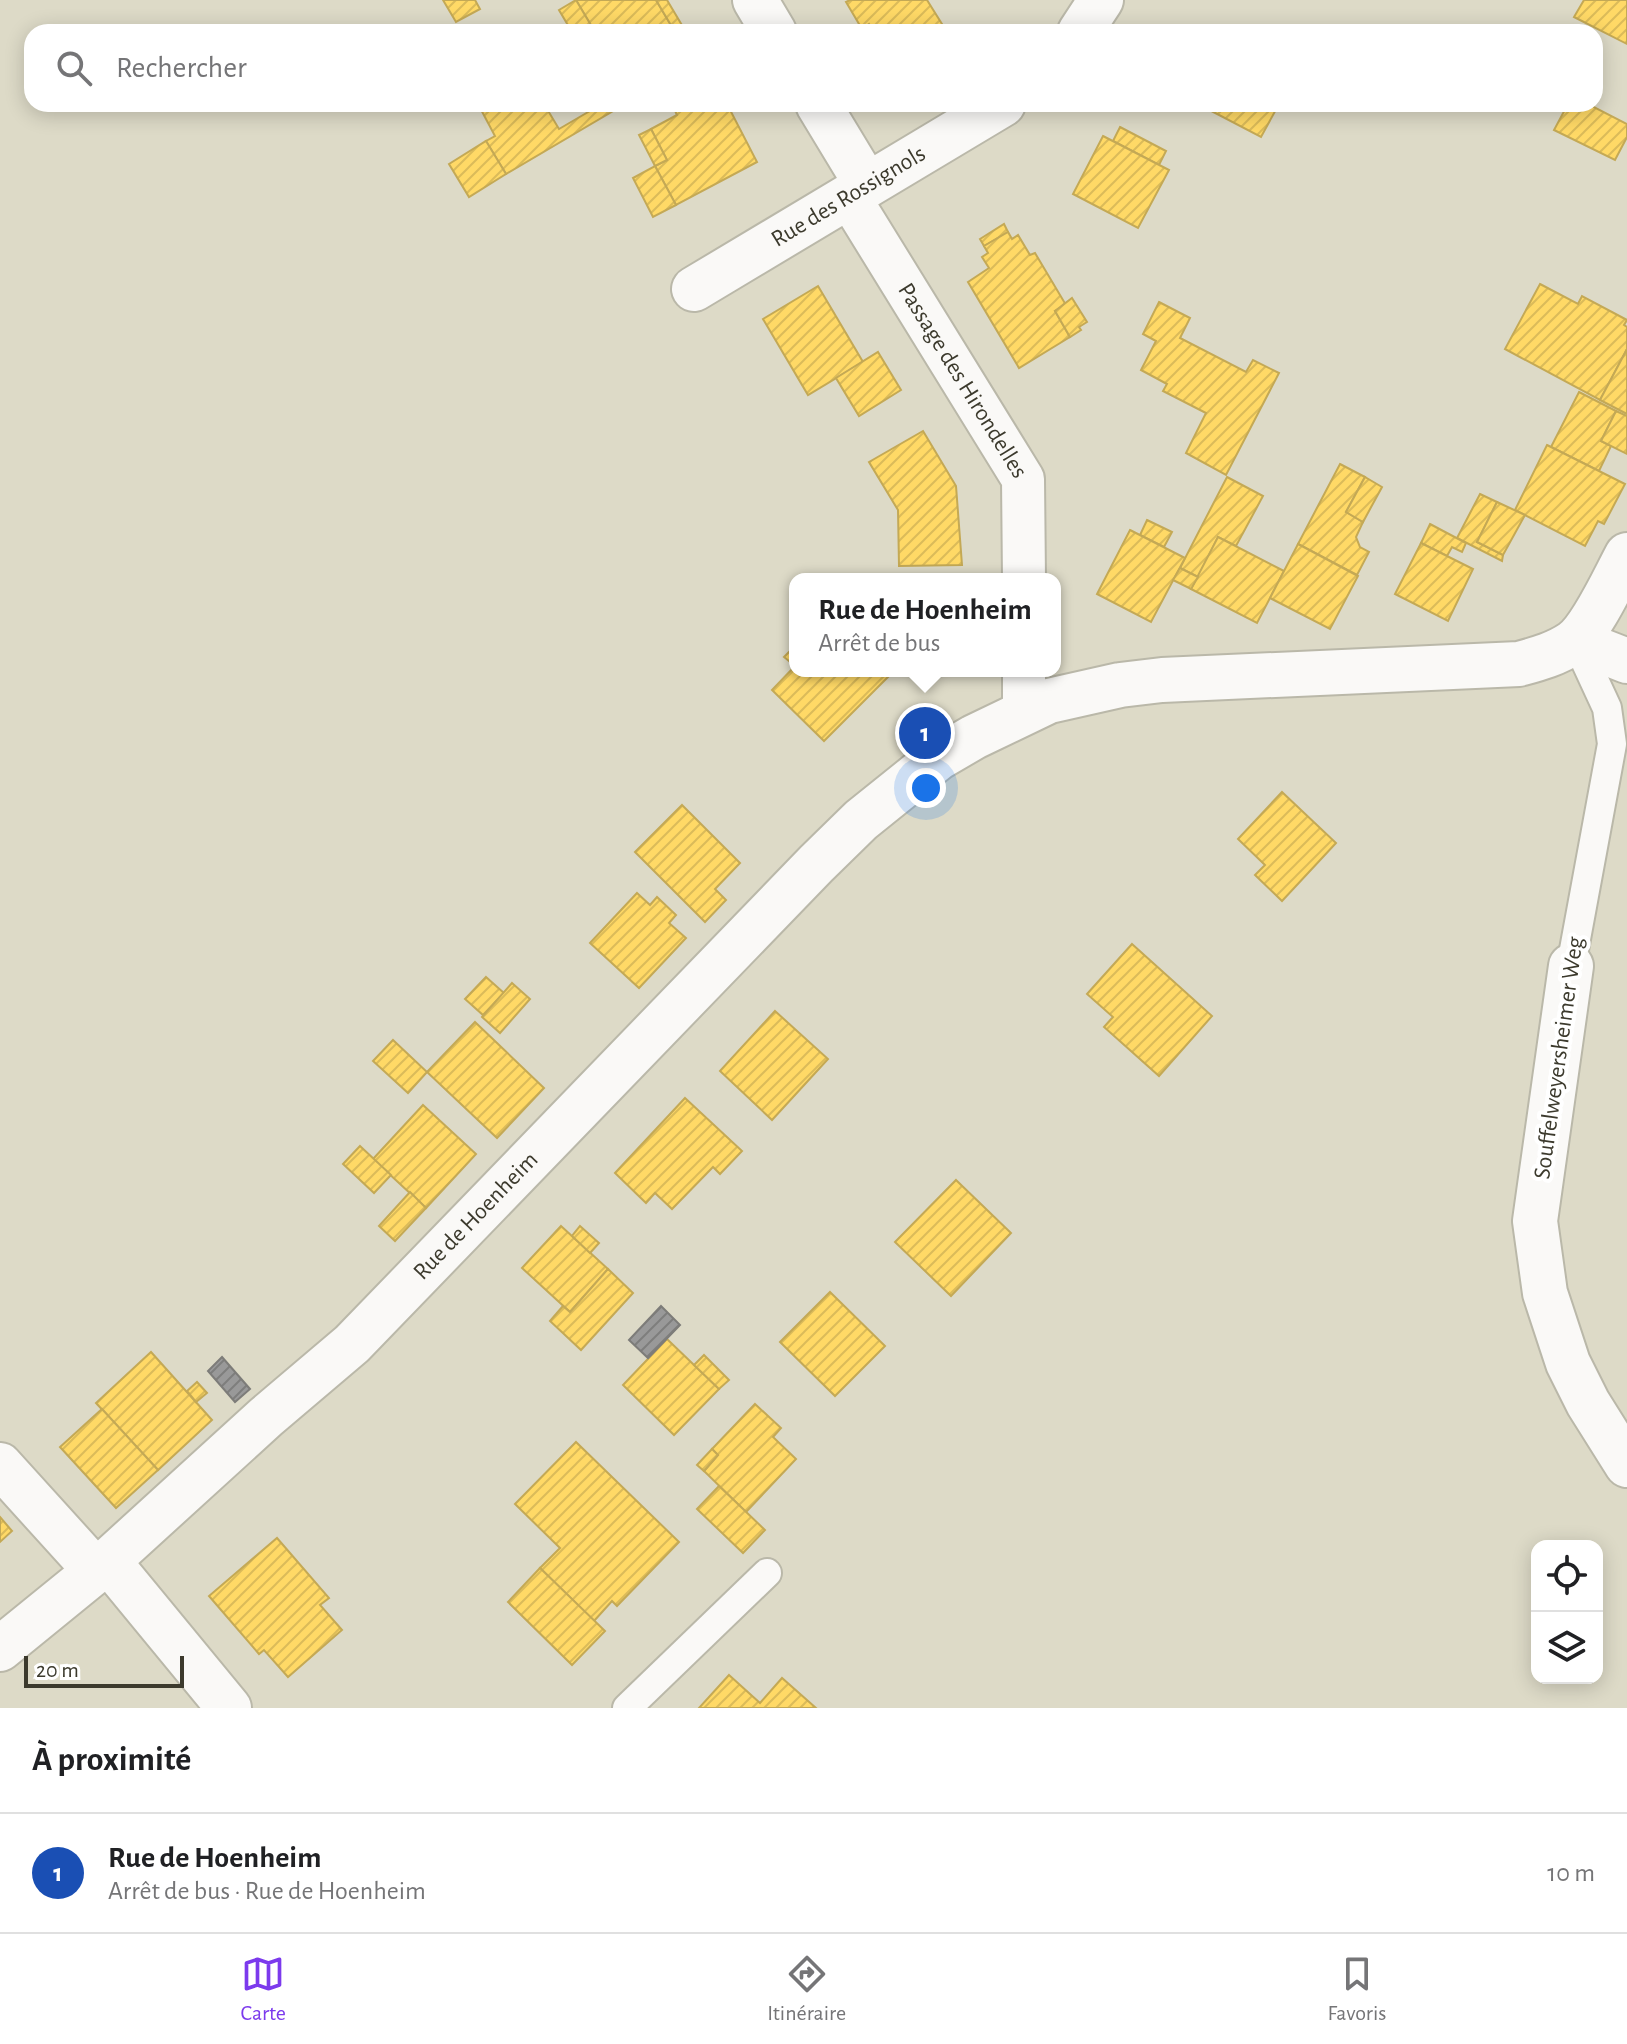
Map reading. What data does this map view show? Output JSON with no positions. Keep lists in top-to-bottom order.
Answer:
{
  "streets": {
    "street": [
      "Rue des Rossignols",
      "Passage des Hirondelles",
      "Souffelweyersheimer Weg",
      "Rue de Hoenheim"
    ]
  },
  "crossings": [
    ["Rue des Rossignols", "Passage des Hirondelles"],
    ["Souffelweyersheimer Weg", "Rue de Hoenheim"]
  ],
  "scale_bar": "20 m",
  "page": {
    "search": "Rechercher",
    "popup": ["Rue de Hoenheim", "Arrêt de bus"],
    "pins": "1",
    "scale": "20 m",
    "heading": "À proximité",
    "list": [
      {
        "mark": "1",
        "name": "Rue de Hoenheim",
        "note": "Arrêt de bus · Rue de Hoenheim",
        "value": "10 m"
      }
    ],
    "nav": ["Carte", "Itinéraire", "Favoris"]
  }
}
